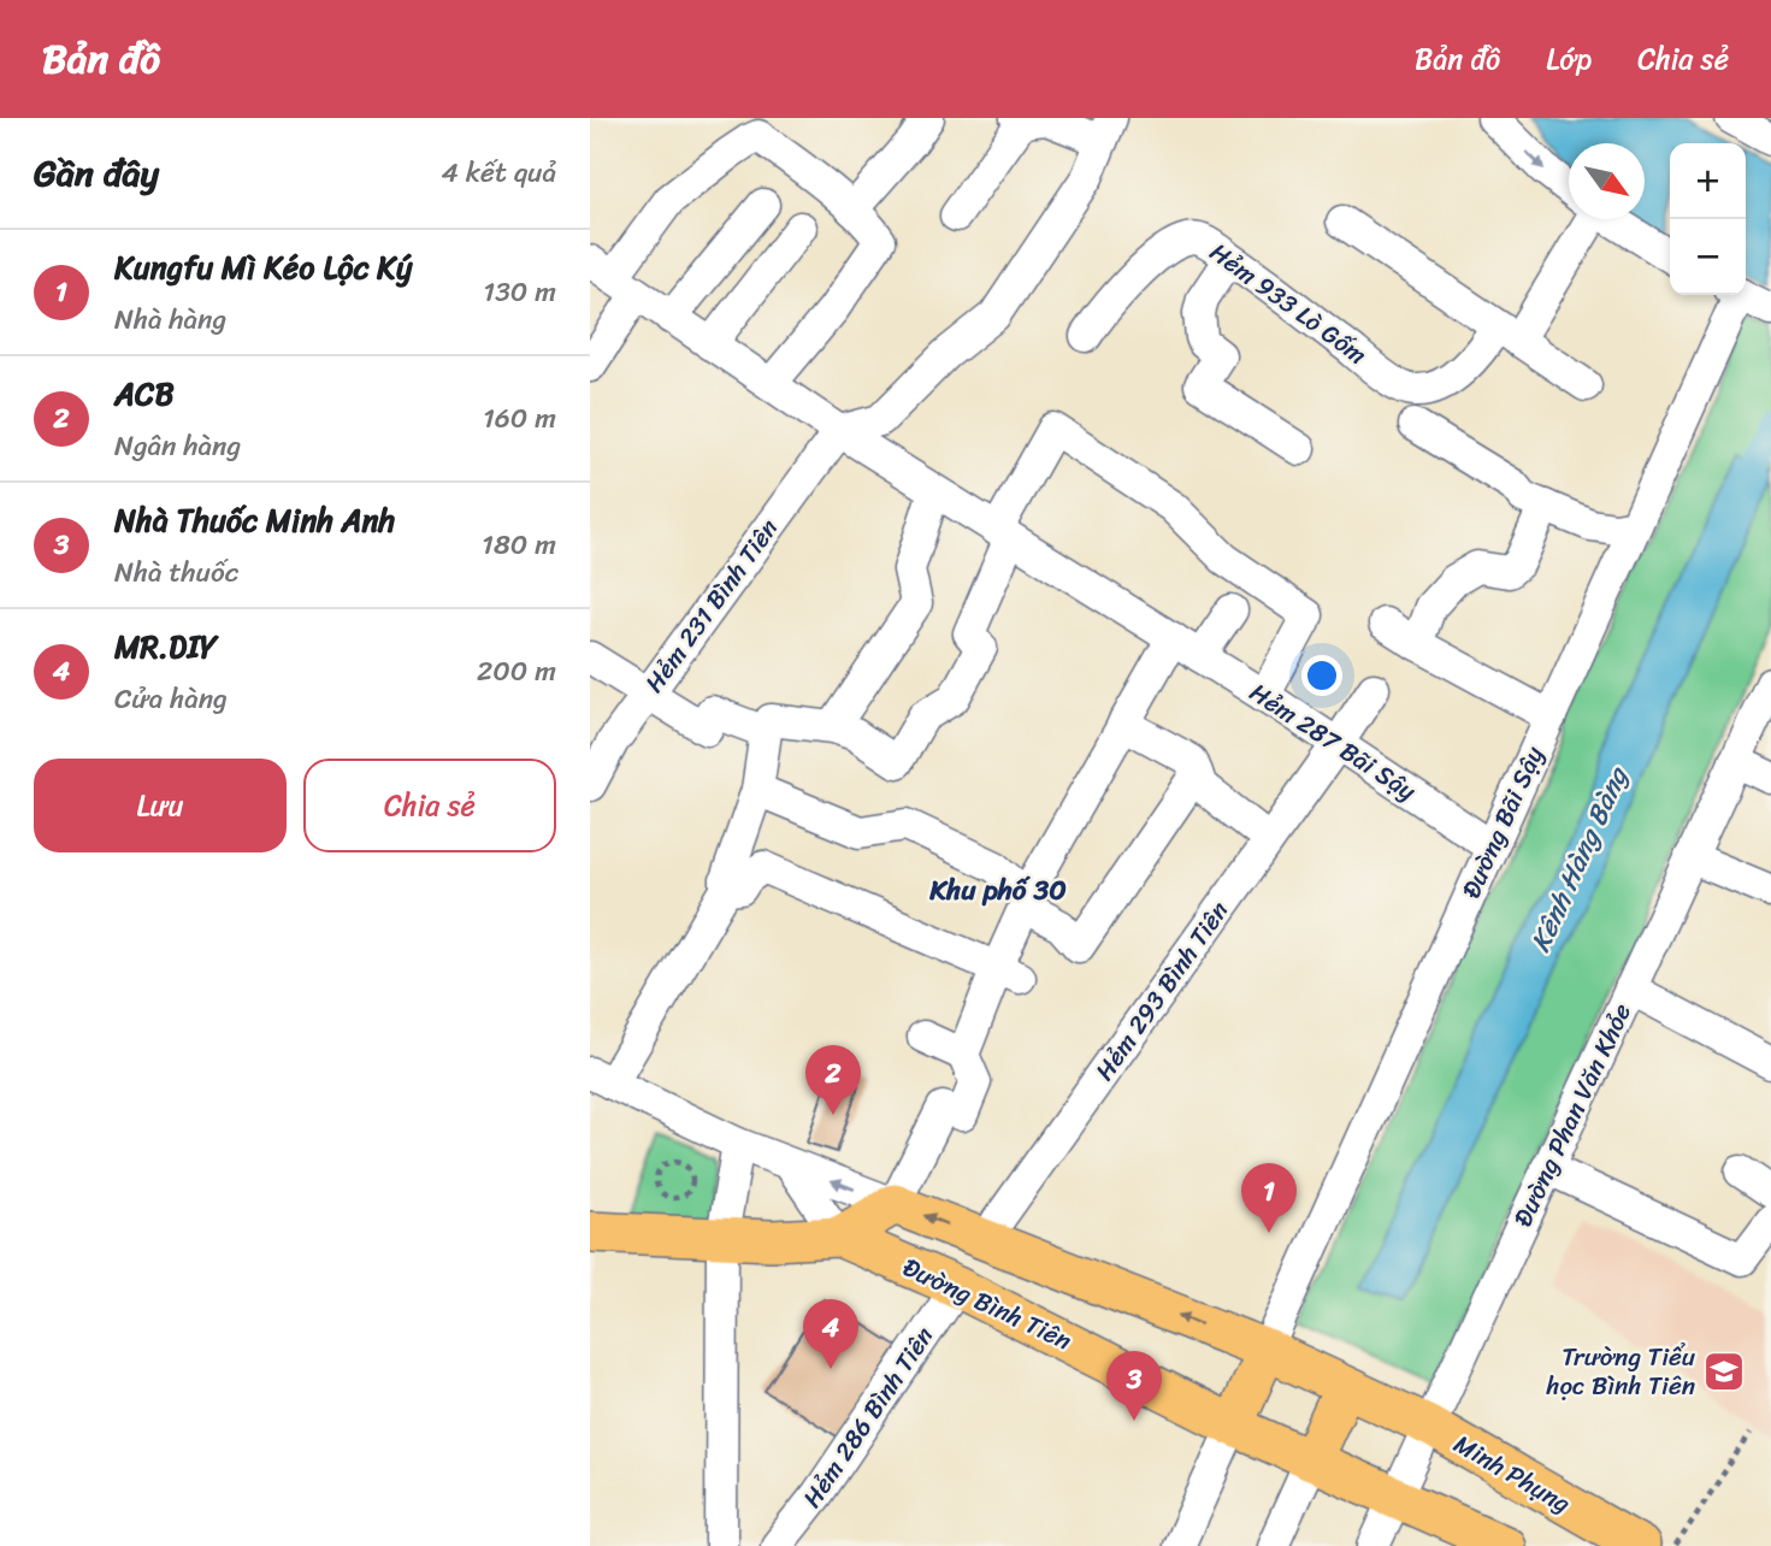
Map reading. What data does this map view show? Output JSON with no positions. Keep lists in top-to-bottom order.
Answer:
{
  "streets": {
    "main road": ["Đường Bình Tiên", "Minh Phụng"],
    "street": [
      "Hẻm 933 Lò Gốm",
      "Hẻm 231 Bình Tiên",
      "Hẻm 287 Bãi Sậy",
      "Đường Bãi Sậy",
      "Hẻm 293 Bình Tiên",
      "Đường Phan Văn Khỏe",
      "Hẻm 286 Bình Tiên"
    ]
  },
  "crossings": [
    ["Hẻm 287 Bãi Sậy", "Đường Bãi Sậy"],
    ["Hẻm 287 Bãi Sậy", "Hẻm 293 Bình Tiên"],
    ["Đường Phan Văn Khỏe", "Đường Bình Tiên"],
    ["Đường Phan Văn Khỏe", "Minh Phụng"],
    ["Đường Bình Tiên", "Hẻm 286 Bình Tiên"]
  ],
  "districts": ["Khu phố 30"],
  "water": ["Kênh Hàng Bàng"],
  "places": {
    "school or university": ["Trường Tiểu học Bình Tiên"]
  },
  "north": "bottom right",
  "page": {
    "header": "Bản đồ",
    "nav": ["Bản đồ", "Lớp", "Chia sẻ"],
    "heading": ["Gần đây", "4 kết quả"],
    "map_buttons": ["+", "−"],
    "list": [
      {
        "mark": "1",
        "name": "Kungfu Mì Kéo Lộc Ký",
        "note": "Nhà hàng",
        "value": "130 m"
      },
      {
        "mark": "2",
        "name": "ACB",
        "note": "Ngân hàng",
        "value": "160 m"
      },
      {
        "mark": "3",
        "name": "Nhà Thuốc Minh Anh",
        "note": "Nhà thuốc",
        "value": "180 m"
      },
      {
        "mark": "4",
        "name": "MR.DIY",
        "note": "Cửa hàng",
        "value": "200 m"
      }
    ],
    "buttons": ["Lưu", "Chia sẻ"],
    "pins": [
      "2",
      "1",
      "4",
      "3"
    ]
  }
}
